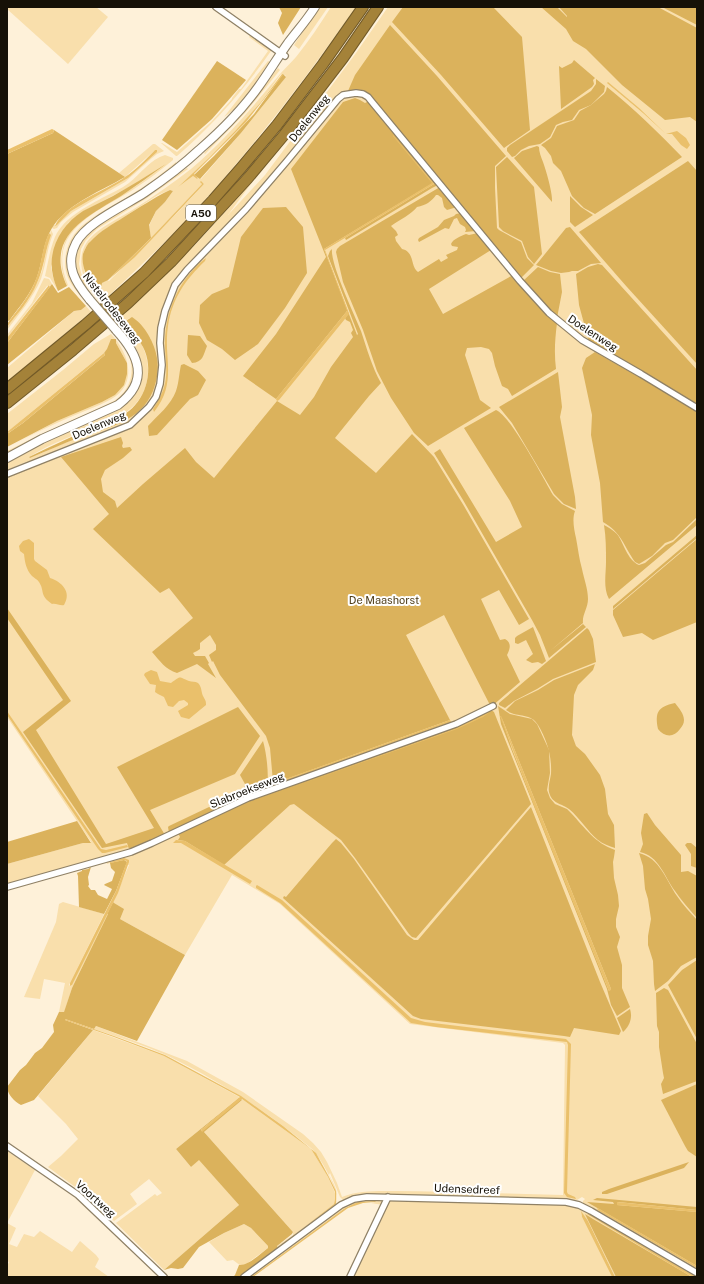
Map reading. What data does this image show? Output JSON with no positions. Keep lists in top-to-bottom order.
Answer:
{
  "streets": {
    "highway": ["A50"],
    "street": [
      "Doelenweg",
      "Nistelrodeseweg",
      "Slabroekseweg",
      "Udensedreef",
      "Voortweg"
    ]
  },
  "parks": ["De Maashorst"]
}
